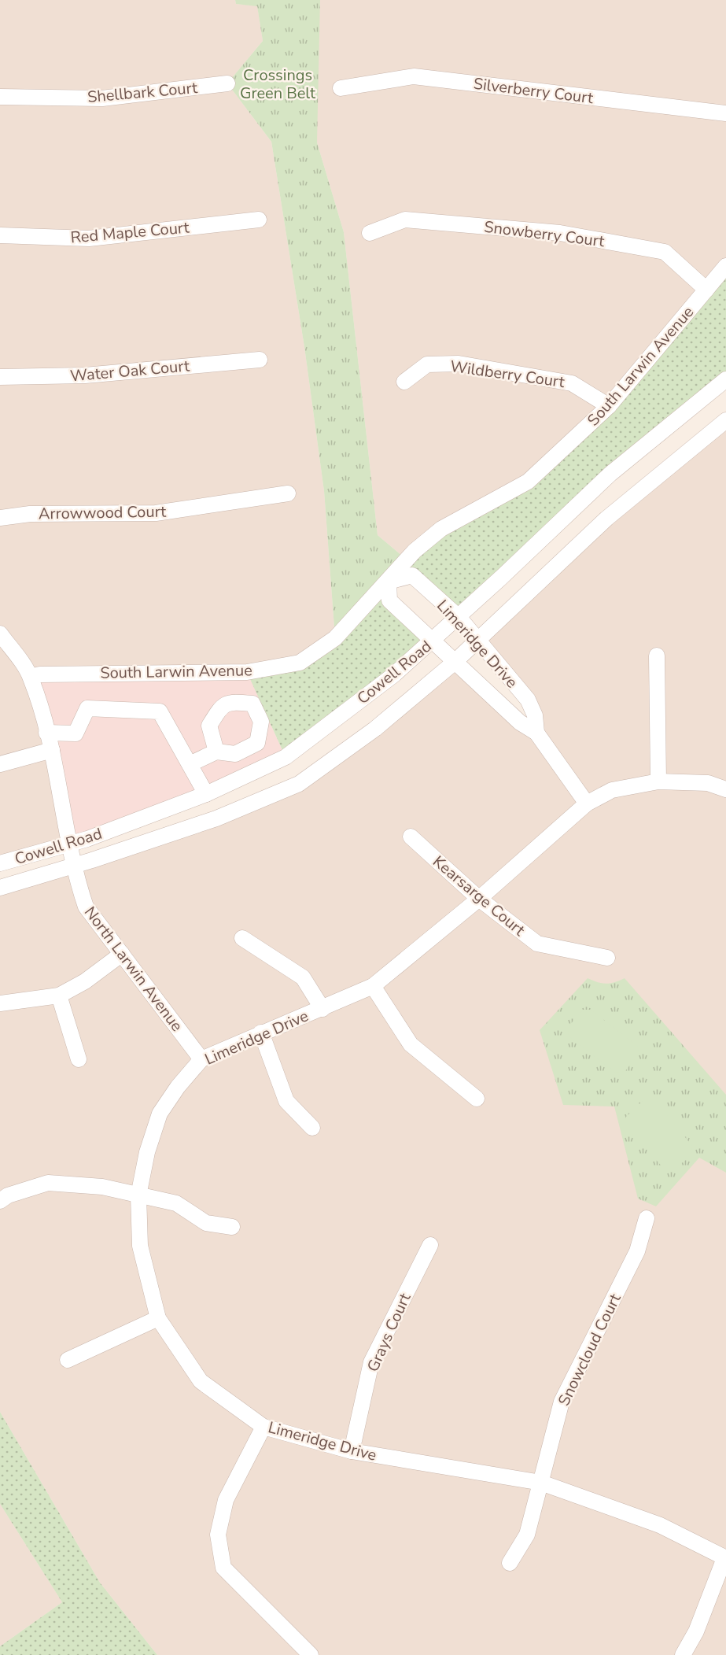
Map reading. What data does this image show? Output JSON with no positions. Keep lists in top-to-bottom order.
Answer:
{
  "streets": {
    "street": [
      "Silverberry Court",
      "Shellbark Court",
      "Red Maple Court",
      "Snowberry Court",
      "South Larwin Avenue",
      "Water Oak Court",
      "Wildberry Court",
      "Arrowwood Court",
      "Limeridge Drive",
      "Cowell Road",
      "Kearsarge Court",
      "North Larwin Avenue",
      "Grays Court",
      "Snowcloud Court"
    ]
  },
  "crossings": [
    ["Snowberry Court", "South Larwin Avenue"],
    ["South Larwin Avenue", "Wildberry Court"],
    ["South Larwin Avenue", "Limeridge Drive"],
    ["South Larwin Avenue", "North Larwin Avenue"],
    ["Limeridge Drive", "Cowell Road"],
    ["Limeridge Drive", "Kearsarge Court"],
    ["Limeridge Drive", "North Larwin Avenue"],
    ["Limeridge Drive", "Grays Court"],
    ["Limeridge Drive", "Snowcloud Court"],
    ["Cowell Road", "North Larwin Avenue"]
  ],
  "parks": ["Crossings Green Belt"]
}
